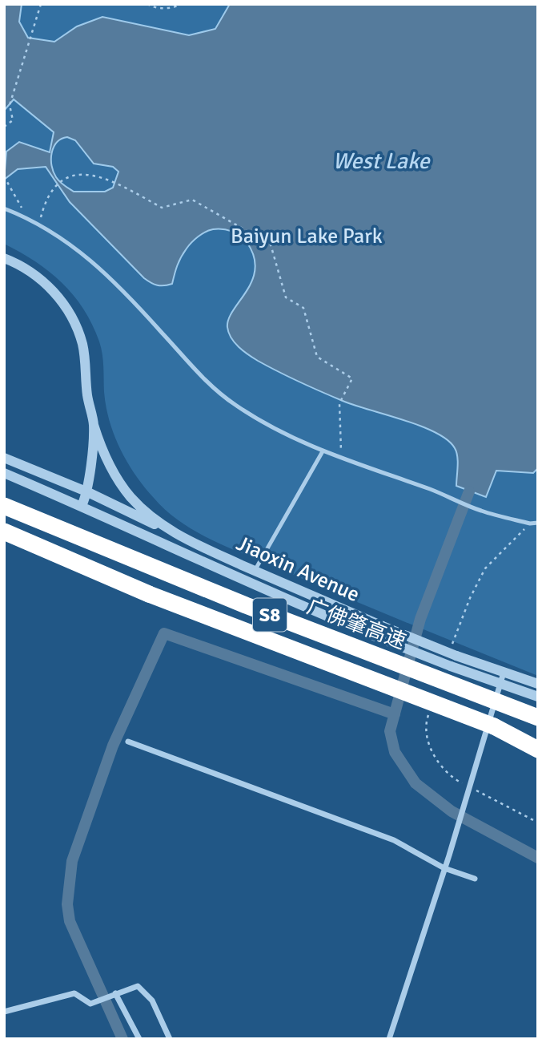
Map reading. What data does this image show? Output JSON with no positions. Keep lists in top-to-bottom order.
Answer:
{
  "streets": {
    "highway": ["S8", "广佛肇高速"],
    "street": ["Jiaoxin Avenue"]
  },
  "water": ["West Lake"],
  "parks": ["Baiyun Lake Park"]
}
